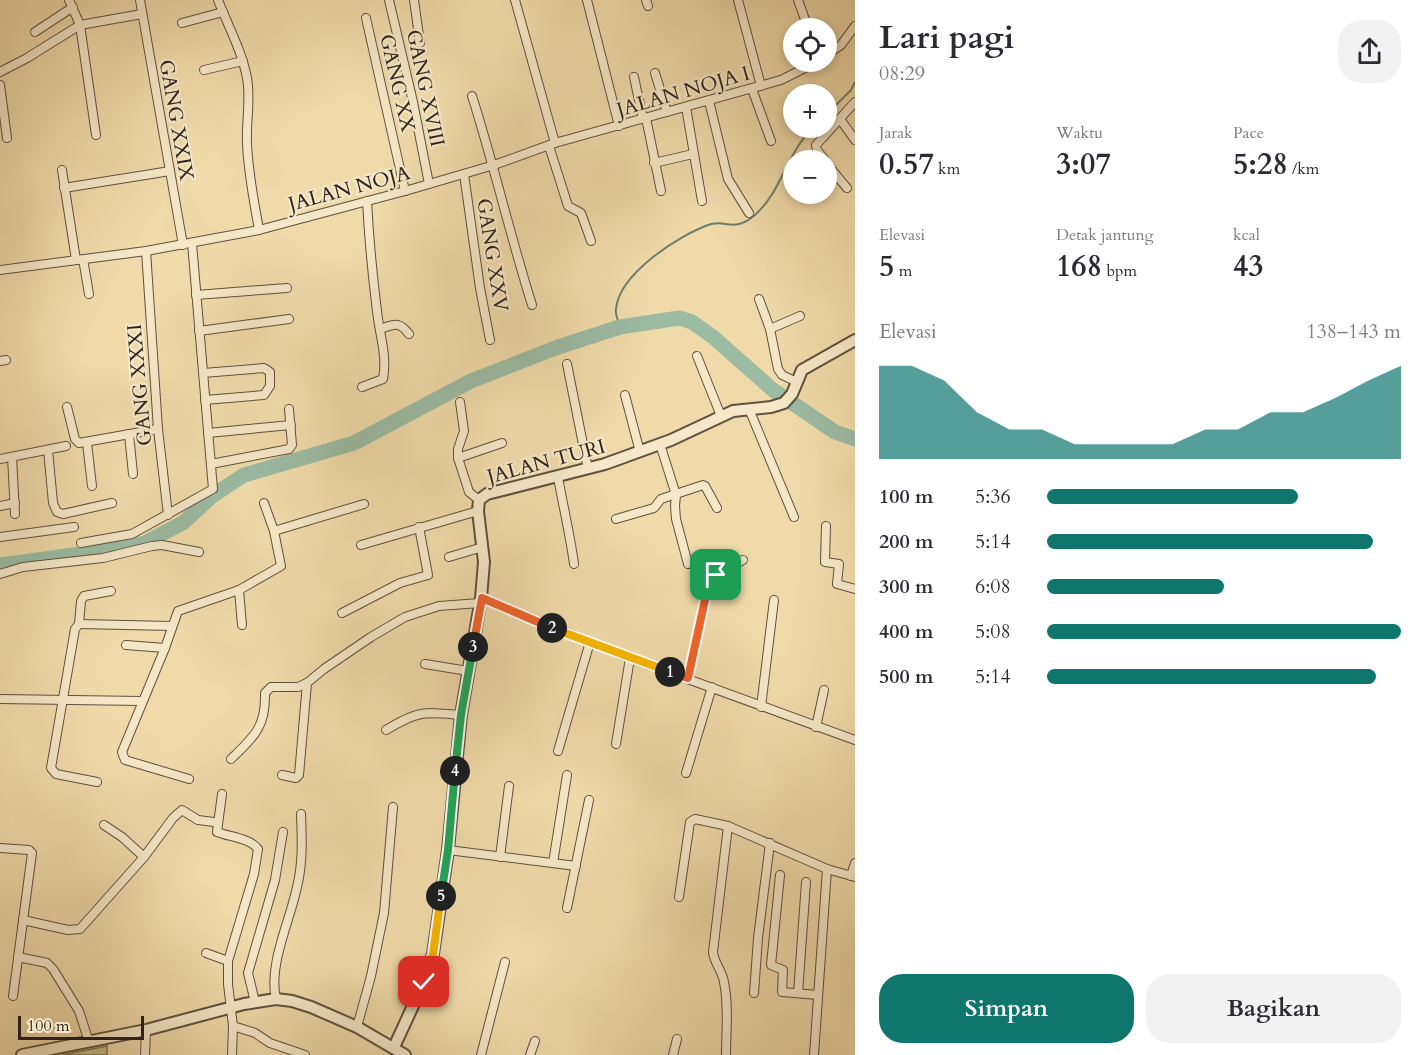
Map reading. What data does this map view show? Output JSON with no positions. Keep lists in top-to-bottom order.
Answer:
{
  "streets": {
    "street": [
      "GANG XX",
      "GANG XVIII",
      "JALAN NOJA I",
      "GANG XXIX",
      "JALAN NOJA",
      "GANG XXV",
      "GANG XXXI",
      "JALAN TURI"
    ]
  },
  "crossings": [
    ["GANG XX", "JALAN NOJA"],
    ["GANG XVIII", "JALAN NOJA"],
    ["JALAN NOJA I", "JALAN NOJA"],
    ["GANG XXIX", "JALAN NOJA"],
    ["GANG XXIX", "GANG XXXI"],
    ["JALAN NOJA", "GANG XXV"],
    ["JALAN NOJA", "GANG XXXI"]
  ],
  "scale_bar": "100 m",
  "page": {
    "heading": ["Lari pagi", "08:29"],
    "map_buttons": ["+", "−"],
    "stats": [
      ["Jarak", "0.57 km"],
      ["Waktu", "3:07"],
      ["Pace", "5:28 /km"],
      ["Elevasi", "5 m"],
      ["Detak jantung", "168 bpm"],
      ["kcal", "43"]
    ],
    "chart": ["Elevasi", "138–143 m"],
    "list": [
      {
        "name": "100 m",
        "note": "5:36"
      },
      {
        "name": "200 m",
        "note": "5:14"
      },
      {
        "name": "300 m",
        "note": "6:08"
      },
      {
        "name": "400 m",
        "note": "5:08"
      },
      {
        "name": "500 m",
        "note": "5:14"
      }
    ],
    "pins": [
      "2",
      "3",
      "1",
      "4",
      "5"
    ],
    "buttons": ["Simpan", "Bagikan"],
    "scale": "100 m"
  }
}
